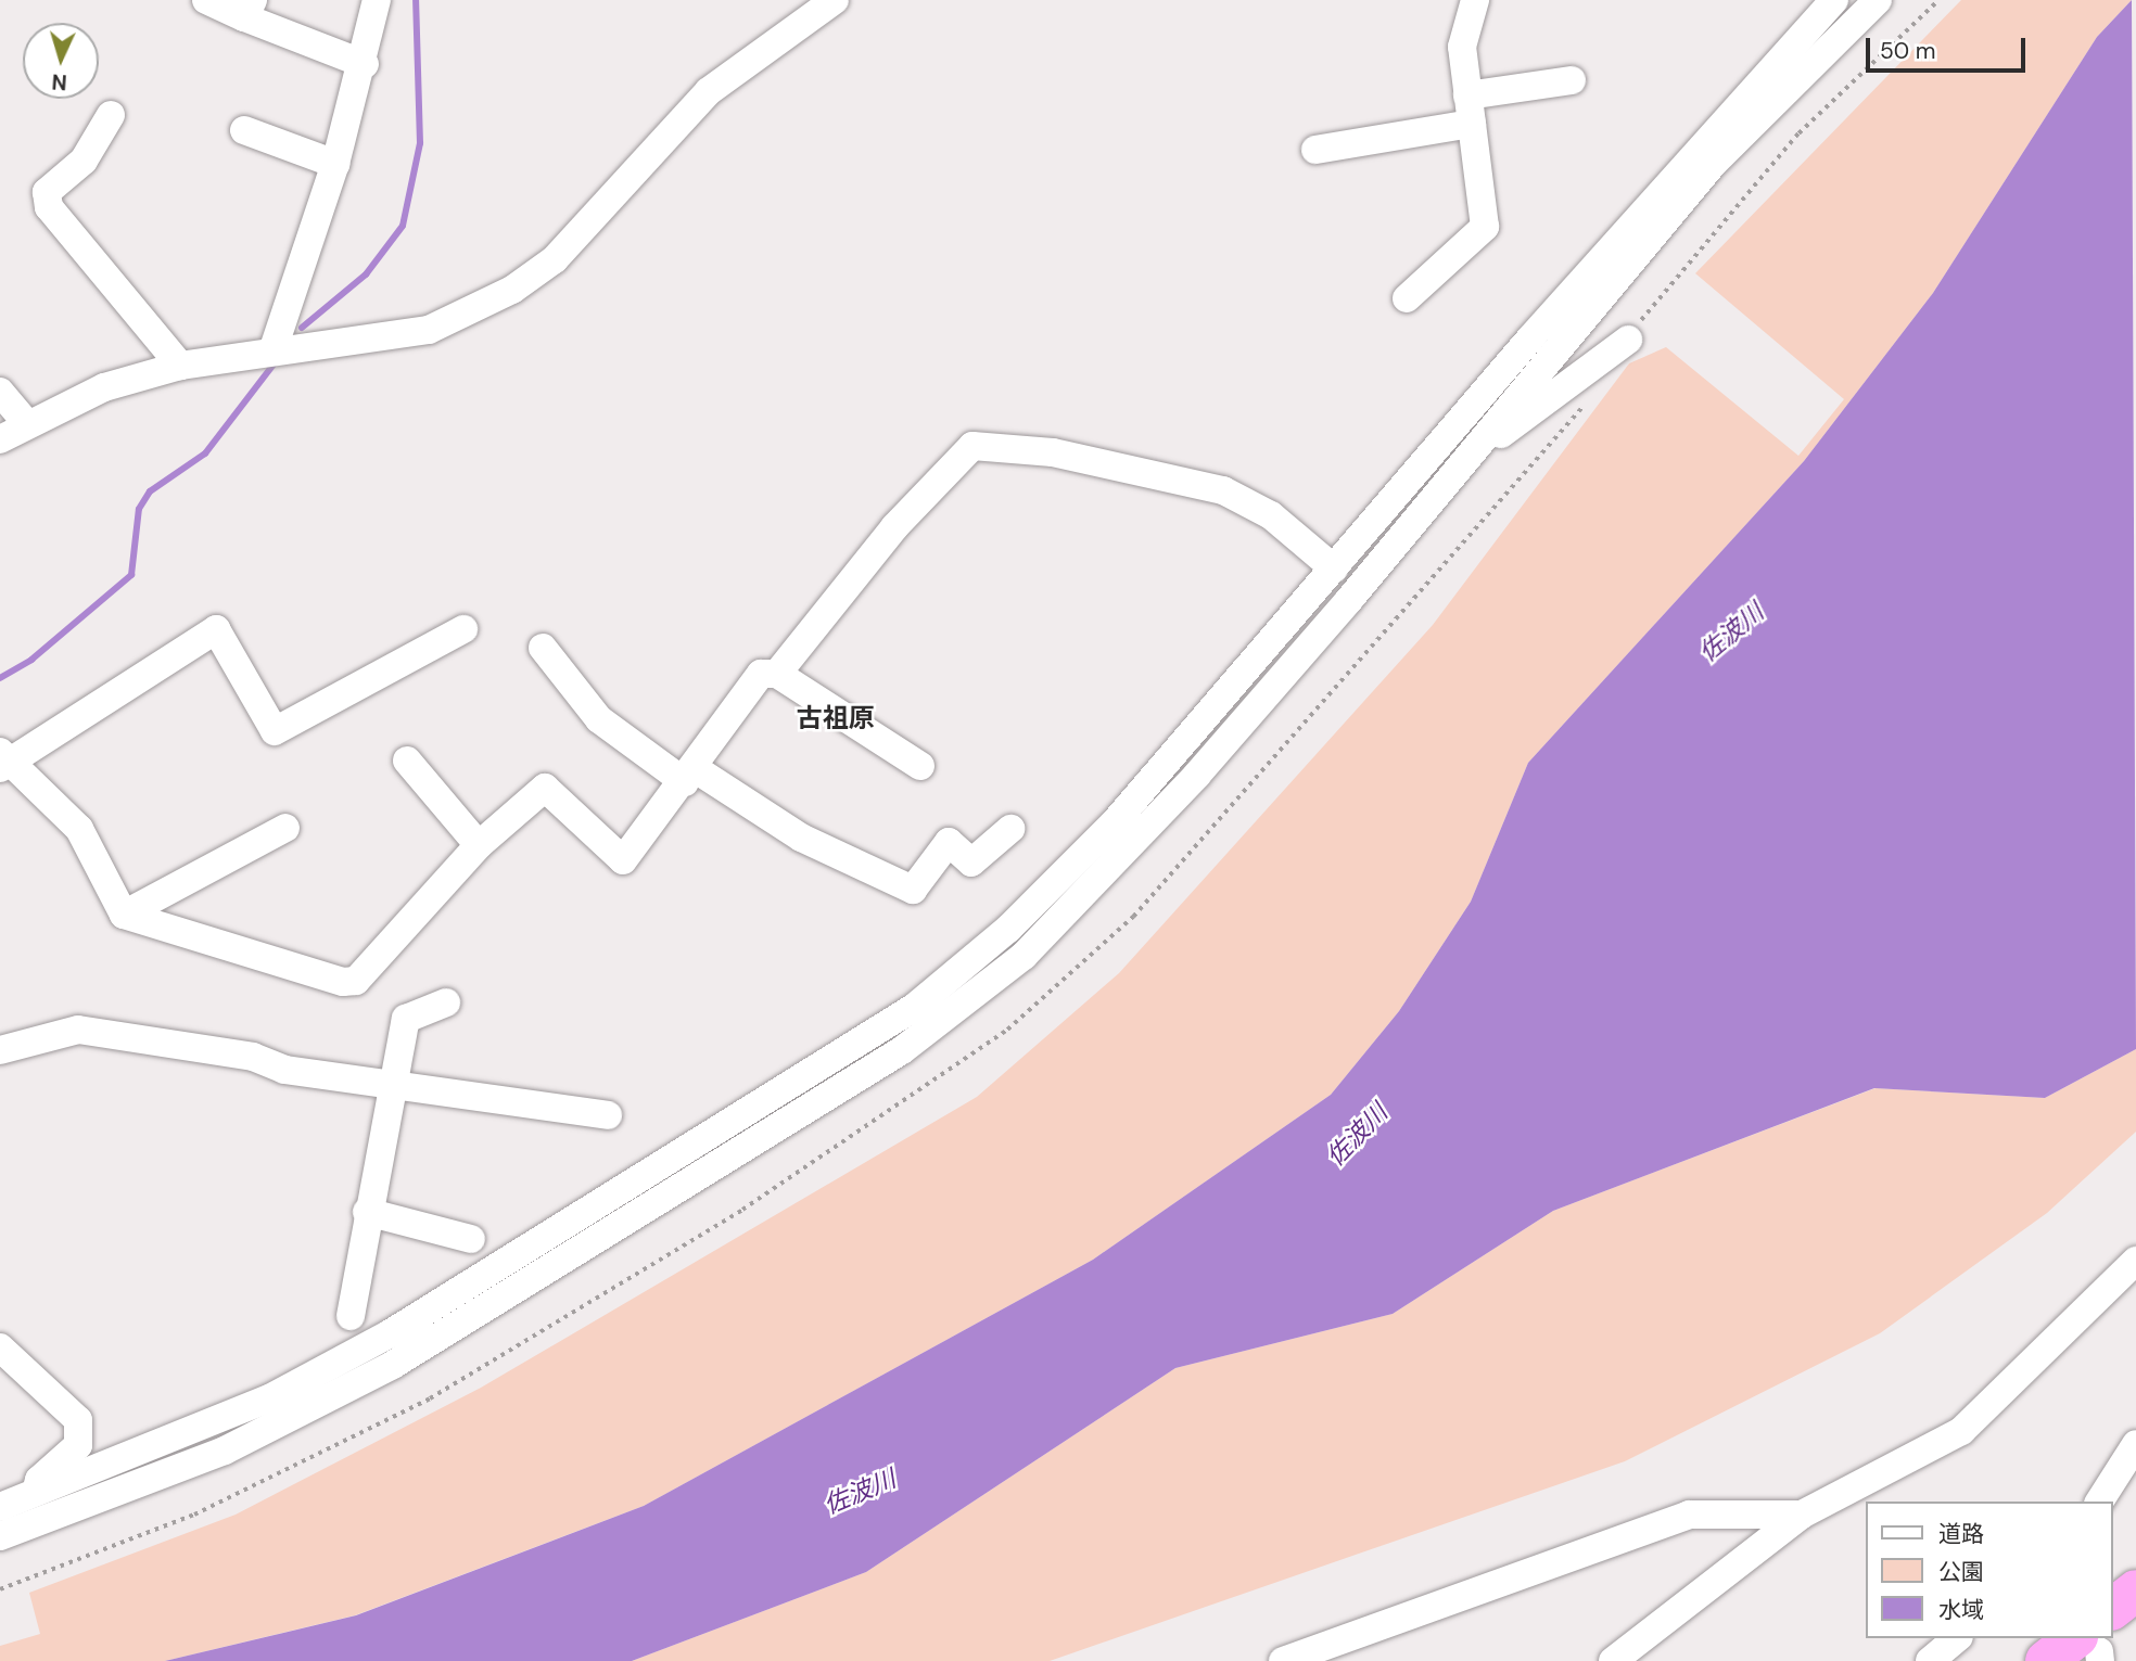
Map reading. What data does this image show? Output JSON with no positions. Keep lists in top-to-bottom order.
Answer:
{
  "districts": ["古祖原"],
  "water": ["佐波川"],
  "legend": ["道路", "公園", "水域"],
  "scale_bar": "50 m",
  "north": "bottom"
}
